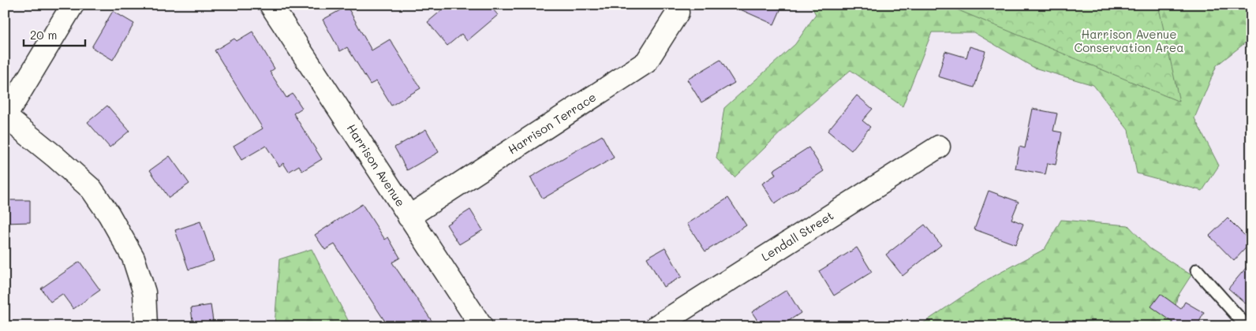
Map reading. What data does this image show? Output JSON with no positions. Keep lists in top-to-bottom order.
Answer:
{
  "streets": {
    "street": ["Harrison Terrace", "Harrison Avenue", "Lendall Street"]
  },
  "crossings": [
    ["Harrison Terrace", "Harrison Avenue"]
  ],
  "parks": ["Harrison Avenue Conservation Area"],
  "scale_bar": "20 m"
}
